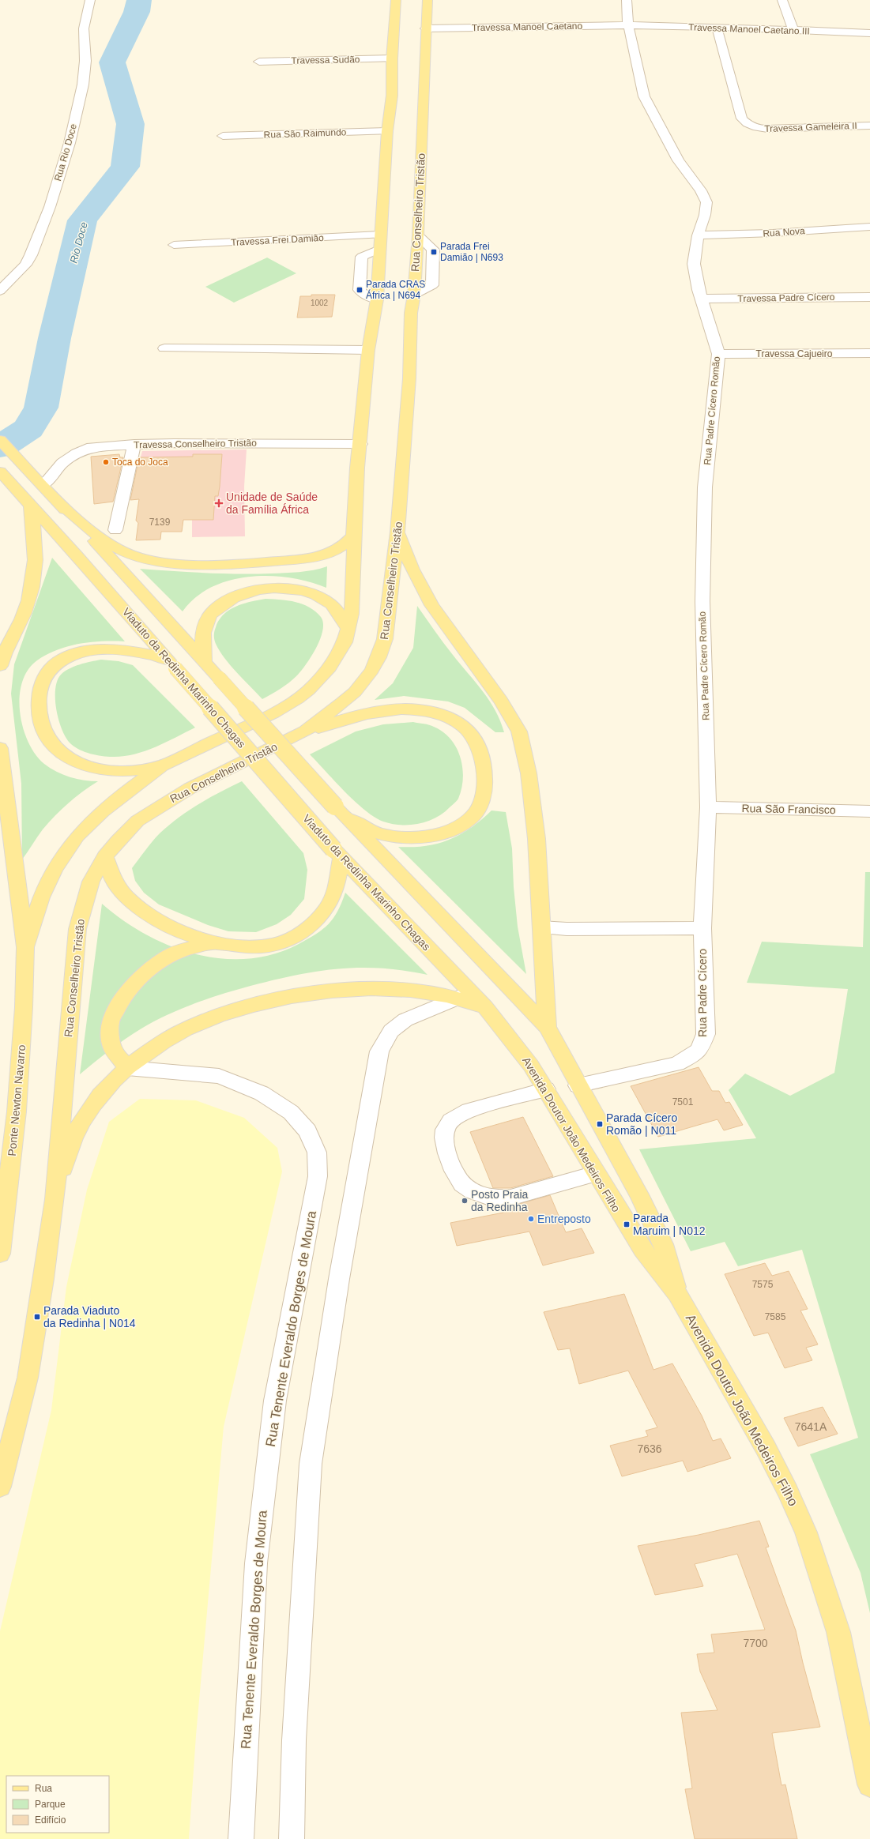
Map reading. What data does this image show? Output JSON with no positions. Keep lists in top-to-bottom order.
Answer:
{
  "streets": {
    "main road": [
      "Rua Conselheiro Tristão",
      "Viaduto da Redinha Marinho Chagas",
      "Ponte Newton Navarro",
      "Avenida Doutor João Medeiros Filho"
    ],
    "street": [
      "Travessa Manoel Caetano",
      "Travessa Manoel Caetano III",
      "Travessa Sudão",
      "Travessa Gameleira II",
      "Rua São Raimundo",
      "Rua Rio Doce",
      "Rua Nova",
      "Travessa Frei Damião",
      "Travessa Padre Cícero",
      "Travessa Cajueiro",
      "Rua Padre Cícero Romão",
      "Travessa Conselheiro Tristão",
      "Rua São Francisco",
      "Rua Padre Cícero",
      "Rua Tenente Everaldo Borges de Moura"
    ]
  },
  "crossings": [
    ["Travessa Manoel Caetano", "Travessa Manoel Caetano III"],
    ["Travessa Manoel Caetano", "Rua Conselheiro Tristão"],
    ["Travessa Manoel Caetano", "Rua Padre Cícero Romão"],
    ["Travessa Manoel Caetano III", "Travessa Gameleira II"],
    ["Travessa Manoel Caetano III", "Rua Padre Cícero Romão"],
    ["Rua Nova", "Rua Padre Cícero Romão"],
    ["Travessa Padre Cícero", "Rua Padre Cícero Romão"],
    ["Travessa Cajueiro", "Rua Padre Cícero Romão"],
    ["Rua Padre Cícero Romão", "Rua São Francisco"],
    ["Rua Padre Cícero Romão", "Rua Padre Cícero"],
    ["Viaduto da Redinha Marinho Chagas", "Avenida Doutor João Medeiros Filho"],
    ["Rua São Francisco", "Rua Padre Cícero"],
    ["Rua Padre Cícero", "Avenida Doutor João Medeiros Filho"]
  ],
  "water": ["Rio Doce"],
  "places": {
    "transit": [
      "Parada Frei Damião | N693",
      "Parada CRAS África | N694",
      "Parada Cícero Romão | N011",
      "Parada Maruim | N012",
      "Parada Viaduto da Redinha | N014"
    ],
    "other": ["Toca do Joca", "Posto Praia da Redinha", "Entreposto"],
    "health": ["Unidade de Saúde da Família África"]
  },
  "house_numbers": [
    "1002",
    "7139",
    "7501",
    "7575",
    "7585",
    "7641A",
    "7636",
    "7700"
  ],
  "legend": ["Rua", "Parque", "Edifício"]
}
